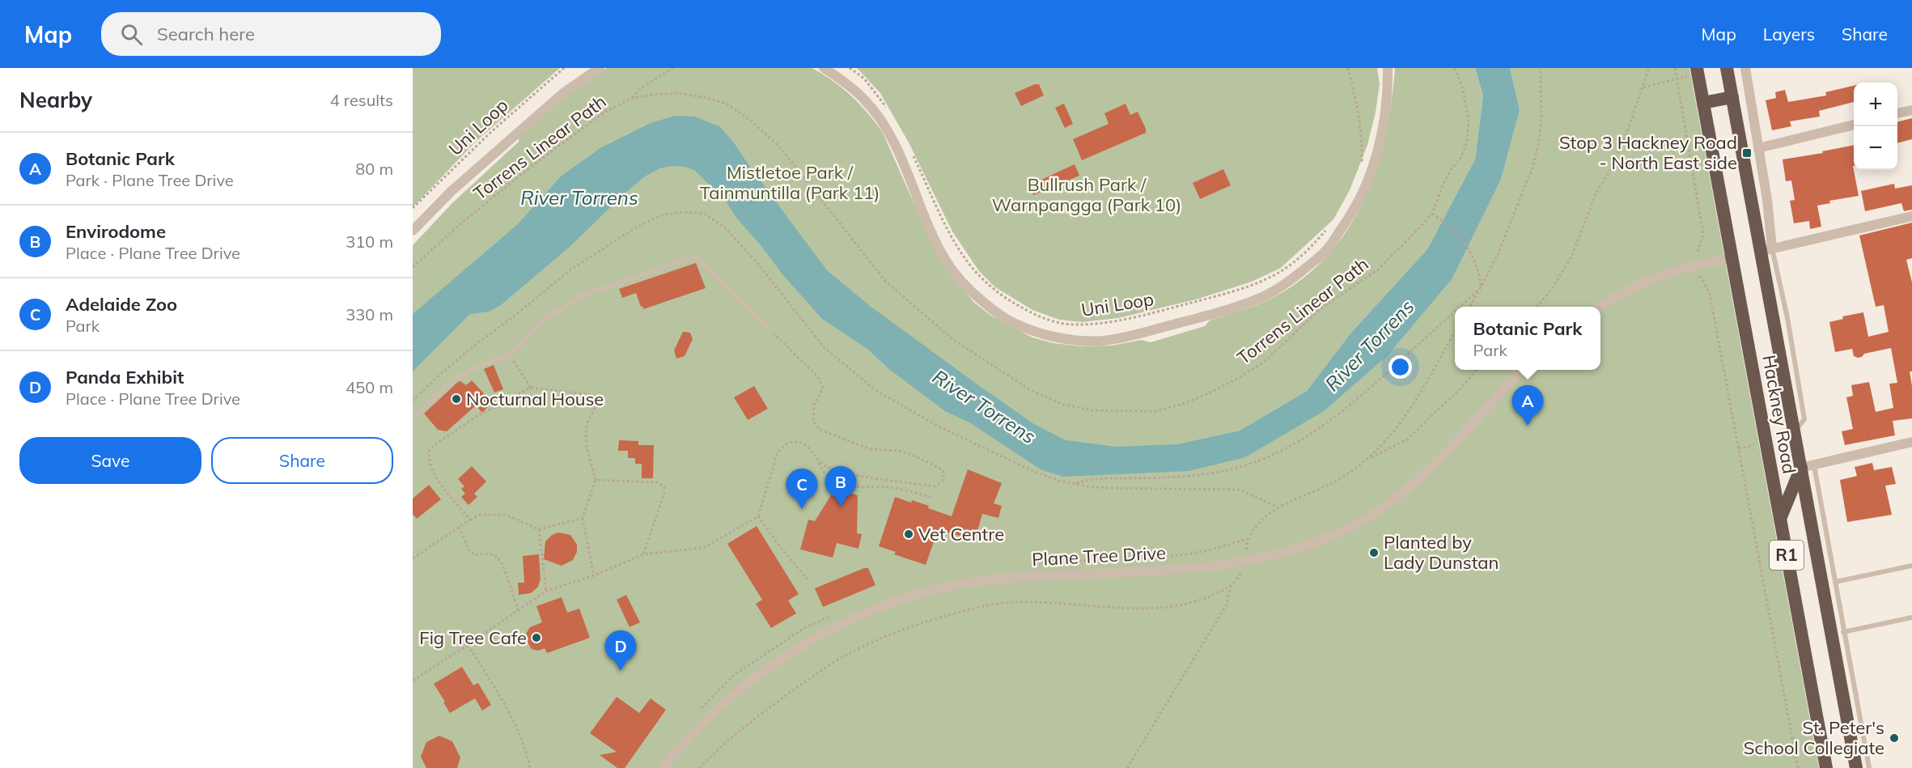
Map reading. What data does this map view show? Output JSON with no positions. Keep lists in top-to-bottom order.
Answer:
{
  "streets": {
    "highway": ["Hackney Road", "R1"],
    "street": ["Plane Tree Drive"],
    "path": ["Uni Loop", "Torrens Linear Path"]
  },
  "water": ["River Torrens"],
  "parks": ["Mistletoe Park / Tainmuntilla (Park 11)", "Bullrush Park / Warnpangga (Park 10)"],
  "places": {
    "transit": ["Stop 3 Hackney Road - North East side"],
    "other": [
      "Nocturnal House",
      "Vet Centre",
      "Planted by Lady Dunstan",
      "Fig Tree Cafe",
      "St. Peter's School Collegiate"
    ]
  },
  "page": {
    "header": "Map",
    "search": "Search here",
    "nav": ["Map", "Layers", "Share"],
    "heading": ["Nearby", "4 results"],
    "map_buttons": ["+", "−"],
    "list": [
      {
        "mark": "A",
        "name": "Botanic Park",
        "note": "Park · Plane Tree Drive",
        "value": "80 m"
      },
      {
        "mark": "B",
        "name": "Envirodome",
        "note": "Place · Plane Tree Drive",
        "value": "310 m"
      },
      {
        "mark": "C",
        "name": "Adelaide Zoo",
        "note": "Park",
        "value": "330 m"
      },
      {
        "mark": "D",
        "name": "Panda Exhibit",
        "note": "Place · Plane Tree Drive",
        "value": "450 m"
      }
    ],
    "popup": ["Botanic Park", "Park"],
    "pins": [
      "A",
      "B",
      "C",
      "D"
    ],
    "buttons": ["Save", "Share"]
  }
}
